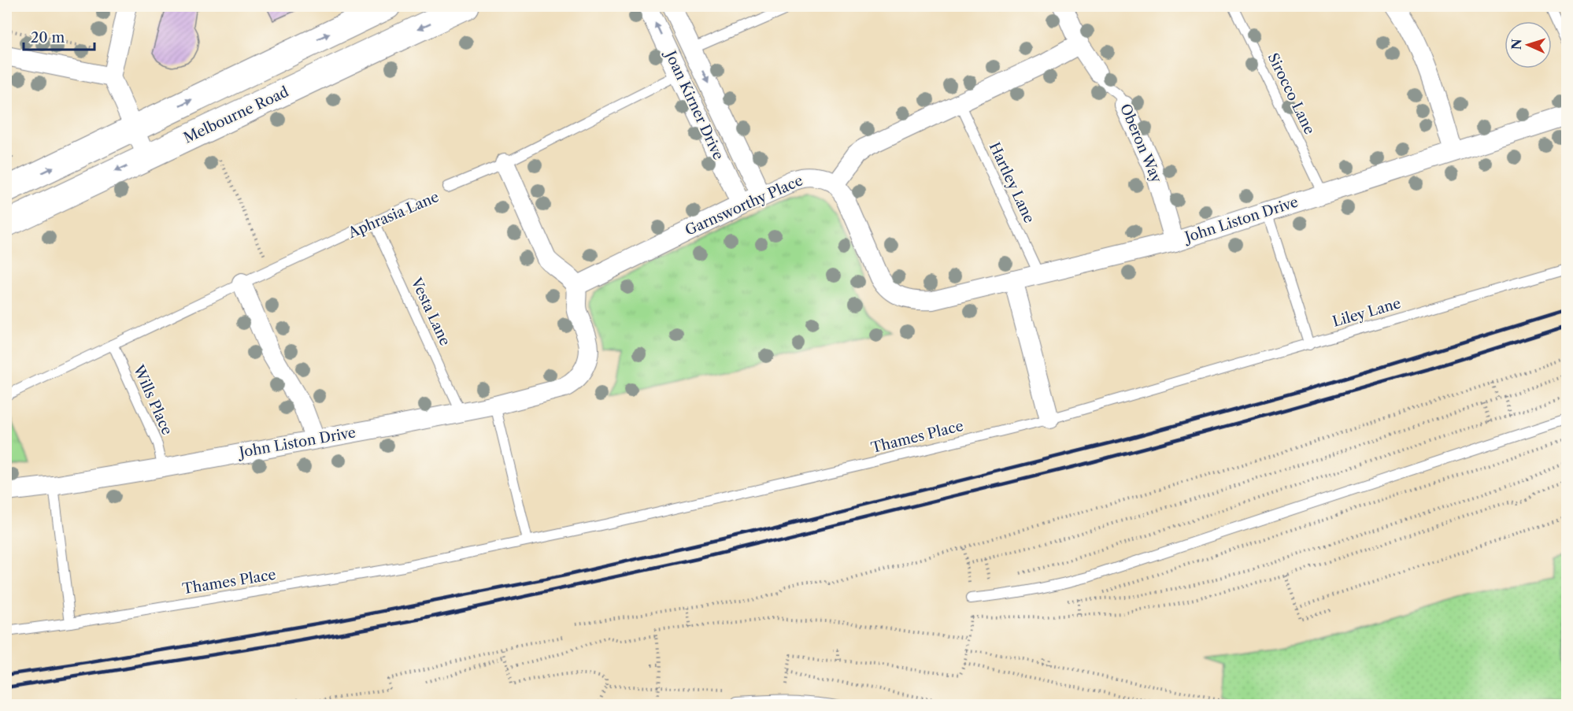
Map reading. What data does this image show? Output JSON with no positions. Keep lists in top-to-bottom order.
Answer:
{
  "streets": {
    "main road": ["Melbourne Road"],
    "street": [
      "Joan Kirner Drive",
      "Oberon Way",
      "Garnsworthy Place",
      "John Liston Drive"
    ],
    "lane": [
      "Sirocco Lane",
      "Hartley Lane",
      "Aphrasia Lane",
      "Vesta Lane",
      "Liley Lane",
      "Wills Place",
      "Thames Place"
    ]
  },
  "crossings": [
    ["Sirocco Lane", "John Liston Drive"],
    ["Joan Kirner Drive", "Garnsworthy Place"],
    ["Joan Kirner Drive", "Aphrasia Lane"],
    ["Oberon Way", "John Liston Drive"],
    ["Hartley Lane", "John Liston Drive"],
    ["Garnsworthy Place", "John Liston Drive"],
    ["Aphrasia Lane", "Vesta Lane"],
    ["Aphrasia Lane", "Wills Place"],
    ["John Liston Drive", "Vesta Lane"],
    ["John Liston Drive", "Wills Place"],
    ["Liley Lane", "Thames Place"]
  ],
  "scale_bar": "20 m",
  "north": "left"
}
